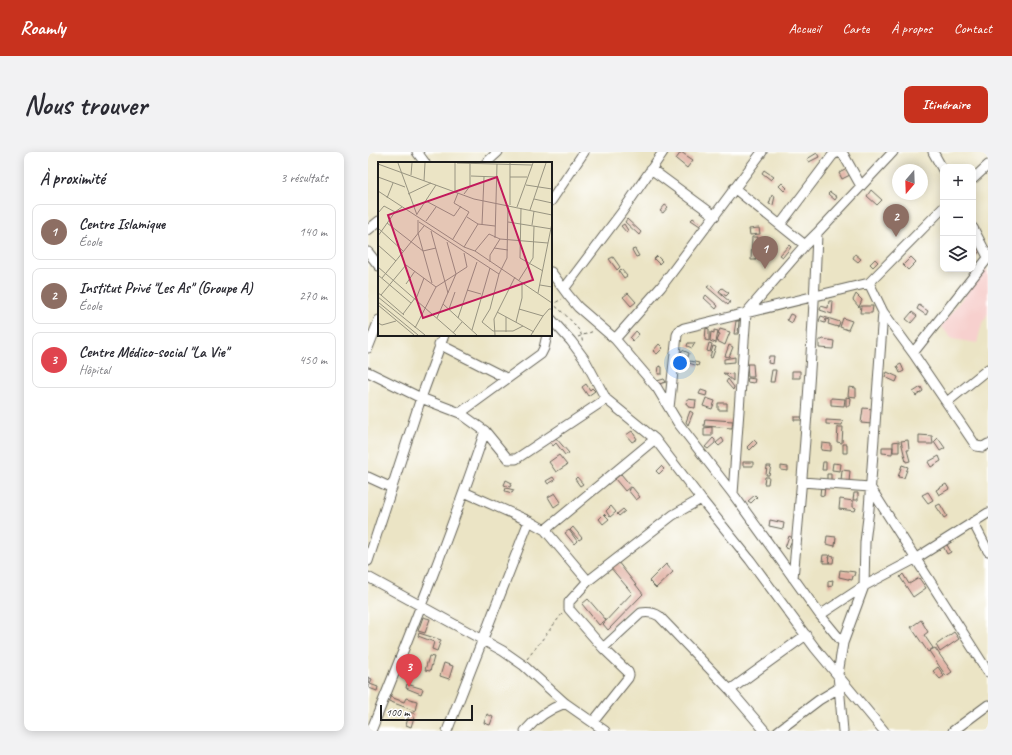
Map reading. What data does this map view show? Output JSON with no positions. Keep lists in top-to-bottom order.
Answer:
{
  "scale_bar": "100 m",
  "north": "bottom",
  "page": {
    "header": "Roamly",
    "nav": [
      "Accueil",
      "Carte",
      "À propos",
      "Contact"
    ],
    "buttons": "Itinéraire",
    "title": "Nous trouver",
    "heading": ["À proximité", "3 résultats"],
    "map_buttons": ["+", "−"],
    "list": [
      {
        "mark": "1",
        "name": "Centre Islamique",
        "note": "École",
        "value": "140 m"
      },
      {
        "mark": "2",
        "name": "Institut Privé \"Les As\" (Groupe A)",
        "note": "École",
        "value": "270 m"
      },
      {
        "mark": "3",
        "name": "Centre Médico-social \"La Vie\"",
        "note": "Hôpital",
        "value": "450 m"
      }
    ],
    "pins": ["2", "1", "3"],
    "scale": "100 m"
  }
}
